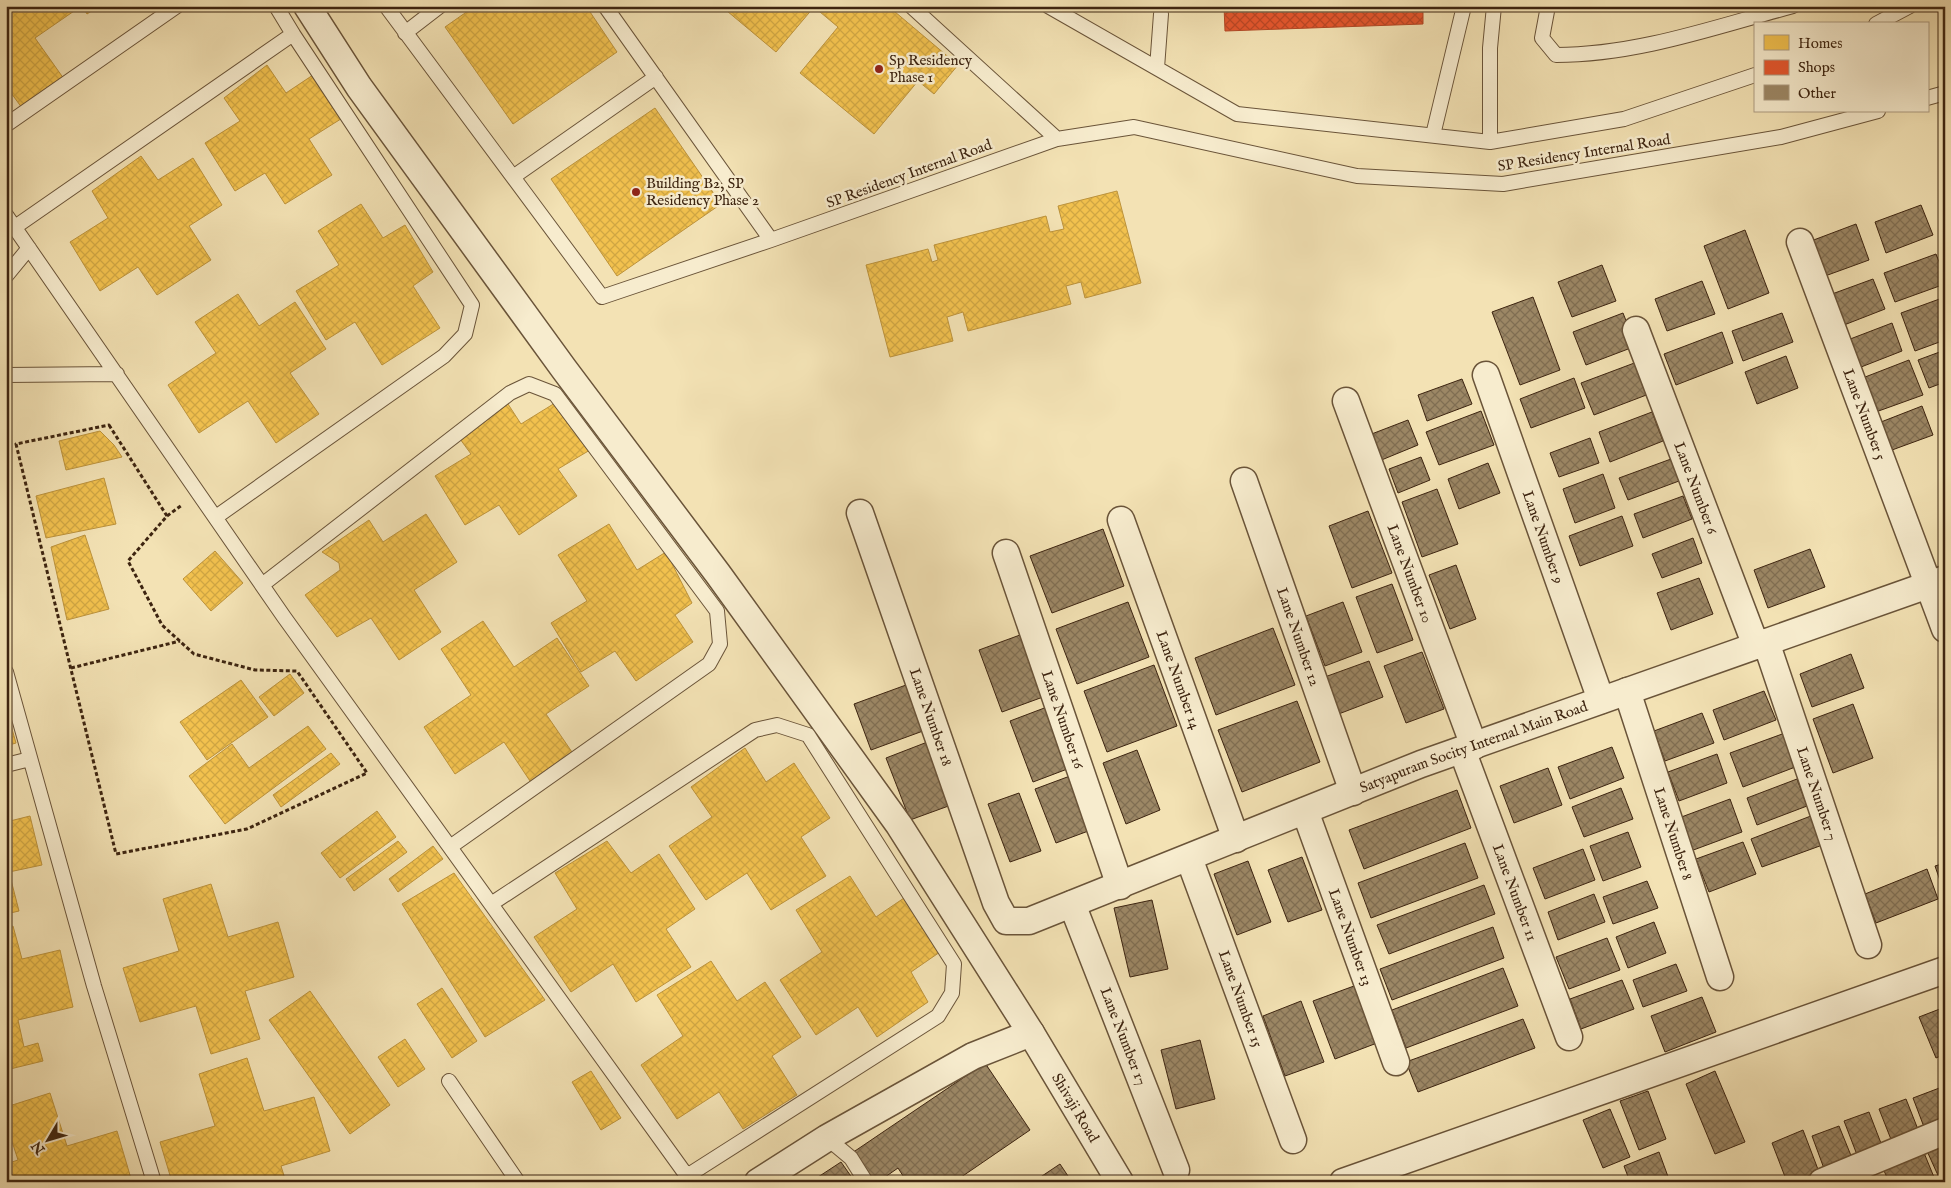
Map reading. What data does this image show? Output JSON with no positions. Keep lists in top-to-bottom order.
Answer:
{
  "streets": {
    "street": [
      "Lane Number 5",
      "Lane Number 6",
      "Lane Number 9",
      "Lane Number 10",
      "Lane Number 12",
      "Lane Number 14",
      "Lane Number 18",
      "Lane Number 16",
      "Satyapuram Socity Internal Main Road",
      "Lane Number 7",
      "Lane Number 8",
      "Lane Number 11",
      "Lane Number 13",
      "Lane Number 15",
      "Lane Number 17",
      "Shivaji Road"
    ],
    "lane": ["SP Residency Internal Road"]
  },
  "crossings": [
    ["Lane Number 5", "Satyapuram Socity Internal Main Road"],
    ["Lane Number 6", "Satyapuram Socity Internal Main Road"],
    ["Lane Number 6", "Lane Number 7"],
    ["Lane Number 9", "Satyapuram Socity Internal Main Road"],
    ["Lane Number 10", "Satyapuram Socity Internal Main Road"],
    ["Lane Number 10", "Lane Number 11"],
    ["Lane Number 12", "Satyapuram Socity Internal Main Road"],
    ["Lane Number 14", "Satyapuram Socity Internal Main Road"],
    ["Lane Number 18", "Satyapuram Socity Internal Main Road"],
    ["Lane Number 16", "Satyapuram Socity Internal Main Road"],
    ["Satyapuram Socity Internal Main Road", "Lane Number 7"],
    ["Satyapuram Socity Internal Main Road", "Lane Number 8"],
    ["Satyapuram Socity Internal Main Road", "Lane Number 11"],
    ["Satyapuram Socity Internal Main Road", "Lane Number 13"],
    ["Satyapuram Socity Internal Main Road", "Lane Number 15"],
    ["Satyapuram Socity Internal Main Road", "Lane Number 17"]
  ],
  "places": ["Sp Residency Phase 1", "Building B2, SP Residency Phase 2"],
  "legend": ["Homes", "Shops", "Other"],
  "north": "bottom left"
}
